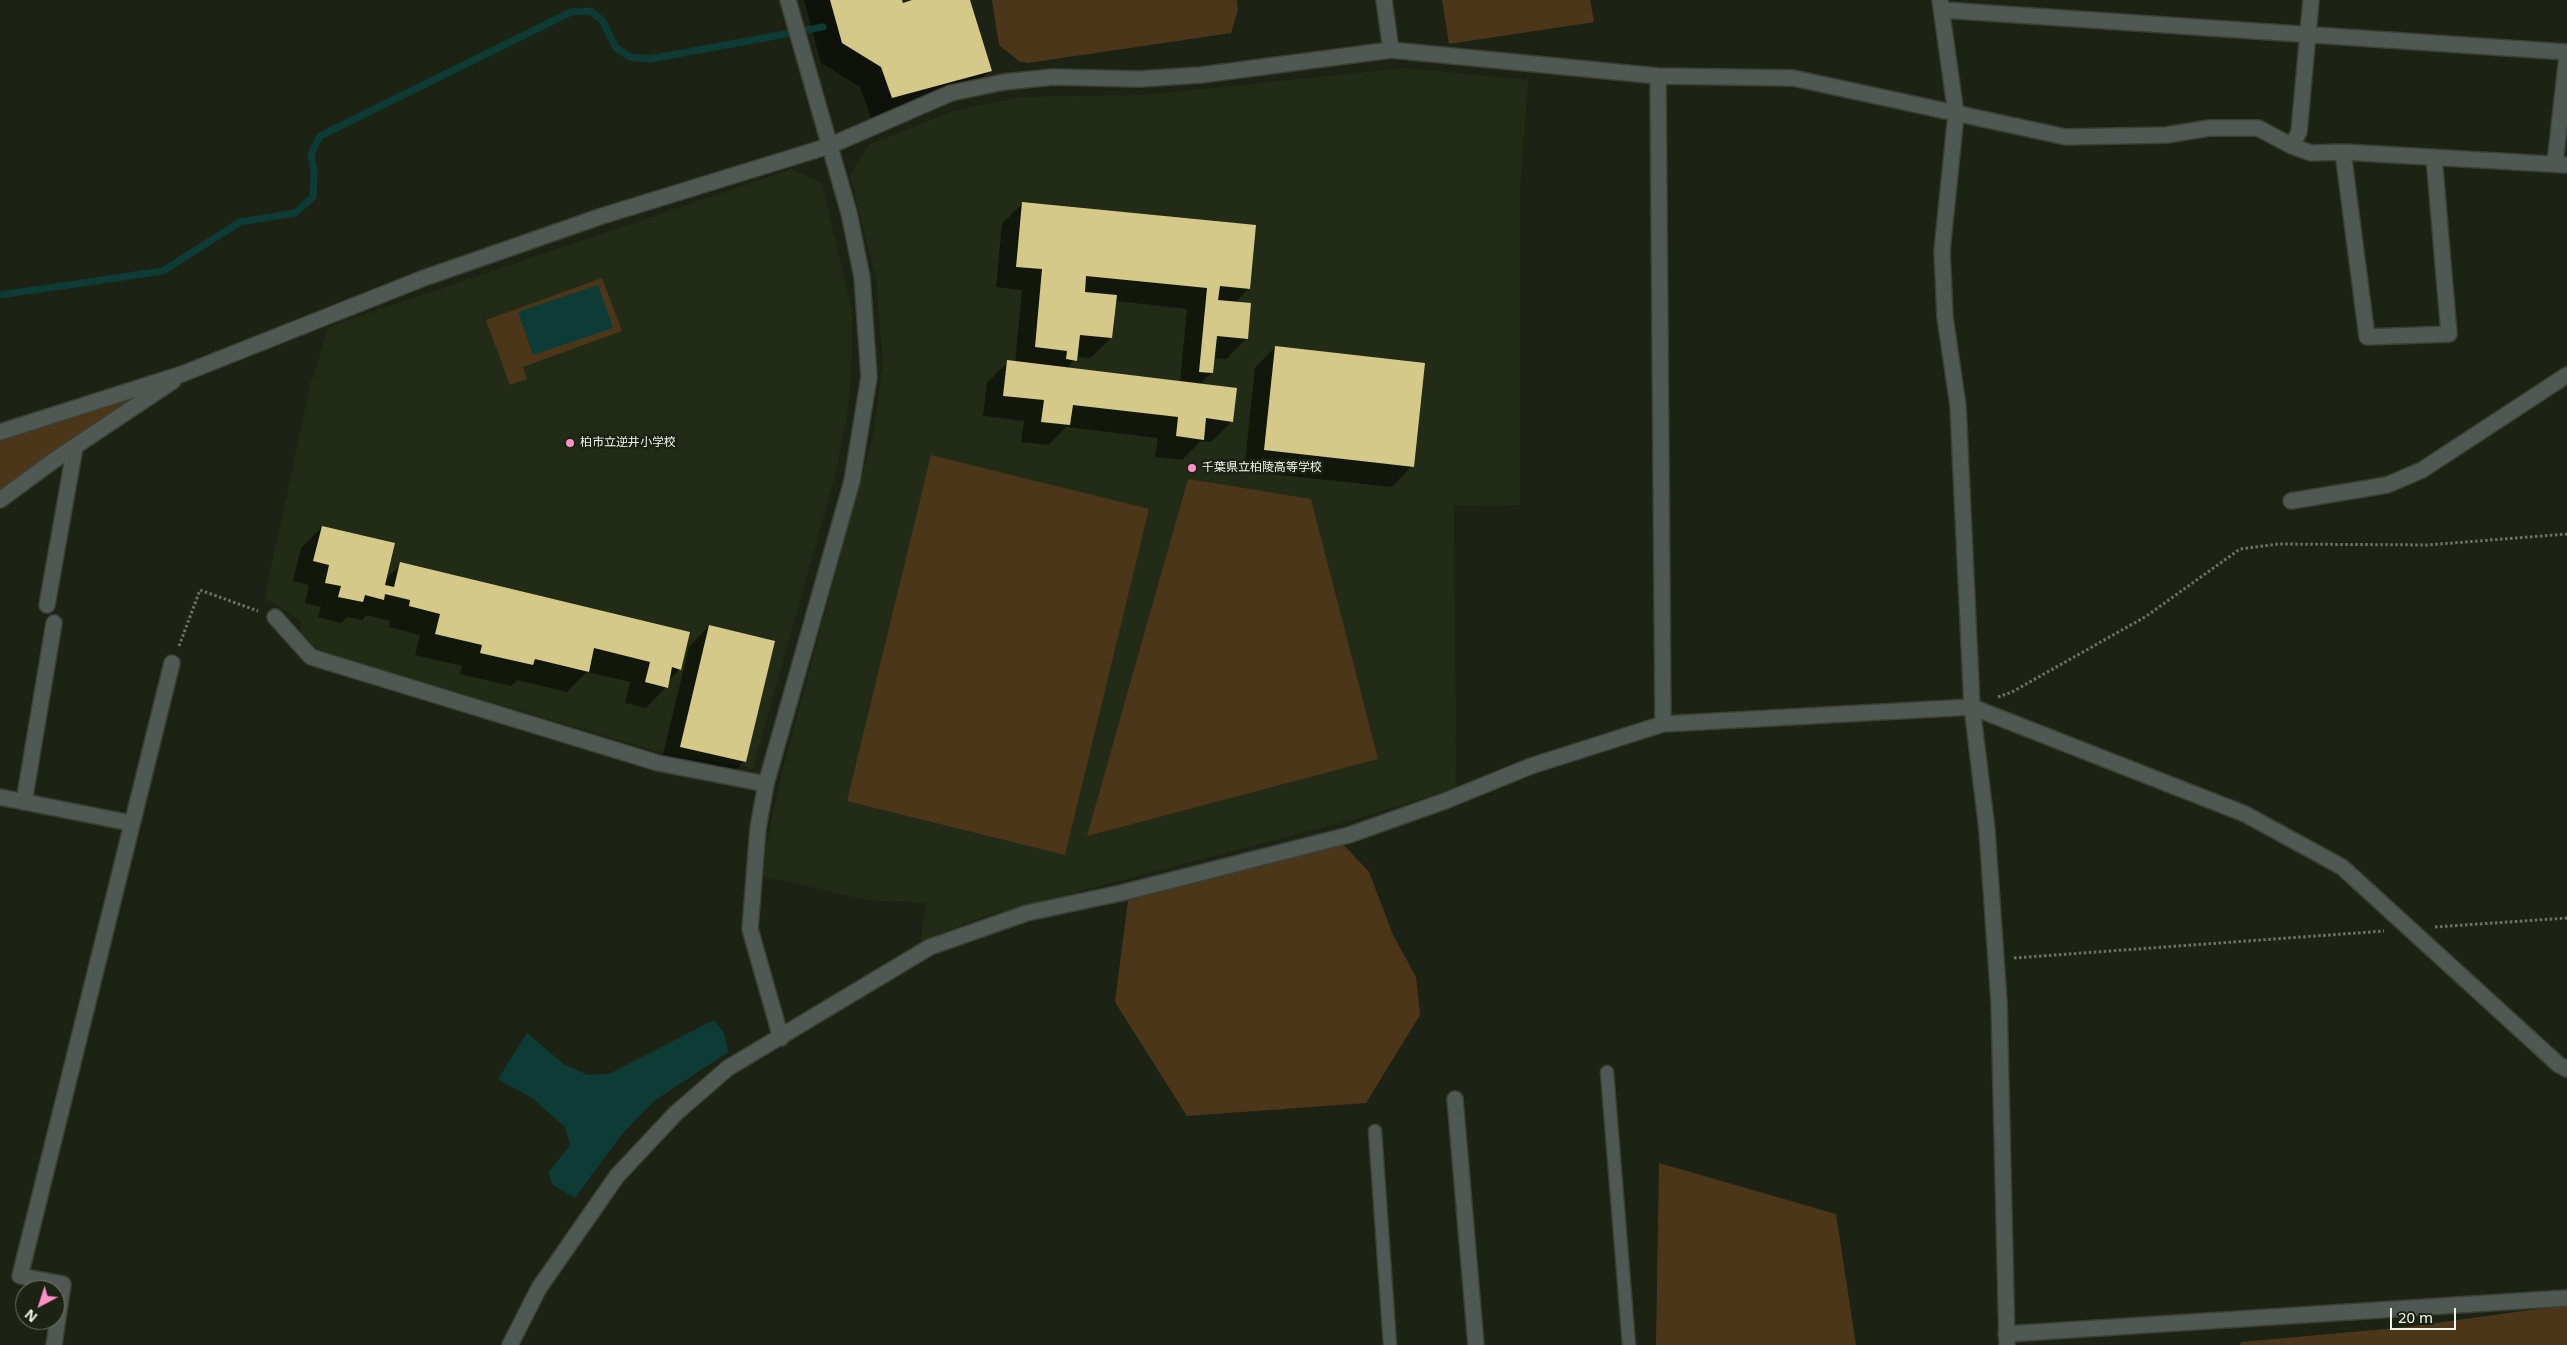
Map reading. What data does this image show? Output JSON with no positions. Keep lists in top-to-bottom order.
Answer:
{
  "places": ["柏市立逆井小学校", "千葉県立柏陵高等学校"],
  "scale_bar": "20 m",
  "north": "bottom left"
}
